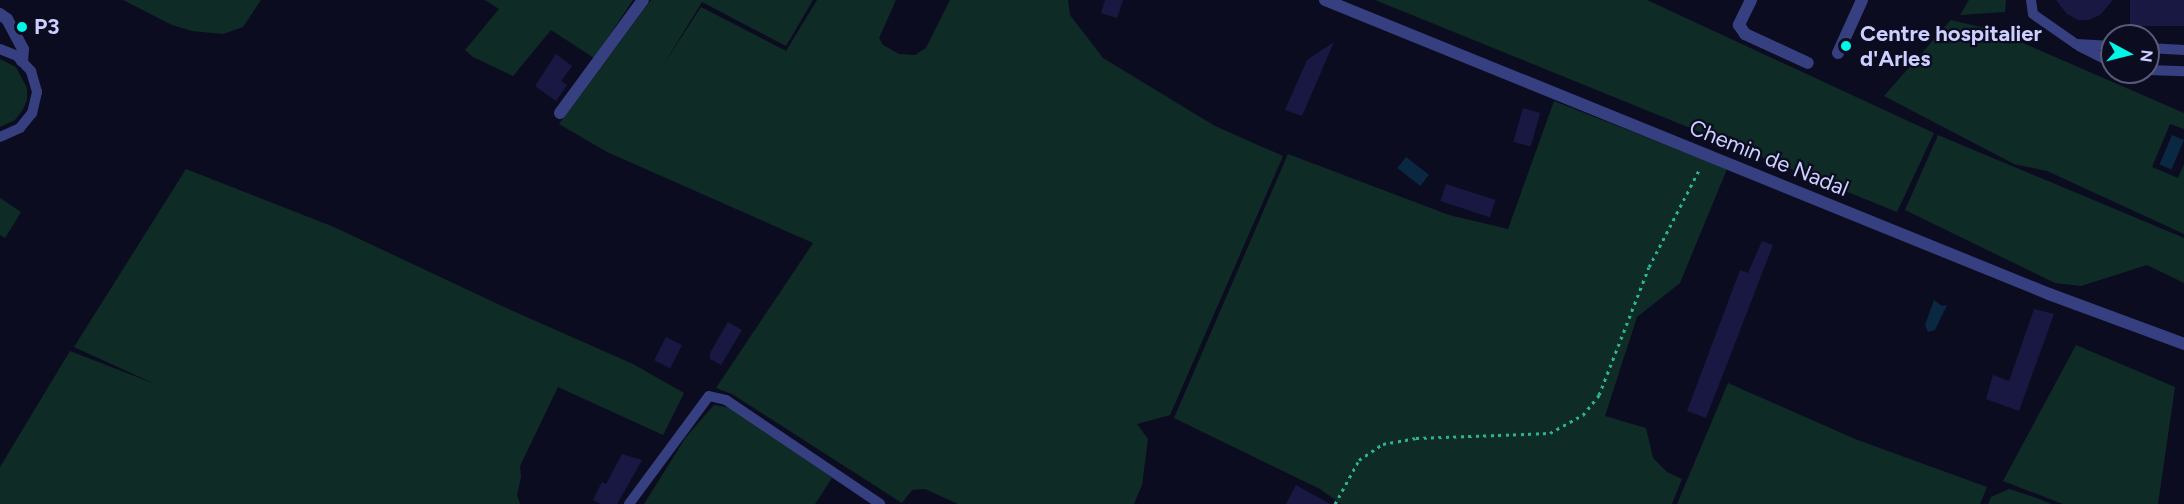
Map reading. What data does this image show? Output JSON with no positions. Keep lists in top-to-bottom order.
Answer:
{
  "streets": {
    "street": ["Chemin de Nadal"]
  },
  "places": ["P3", "Centre hospitalier d'Arles"],
  "north": "right"
}
